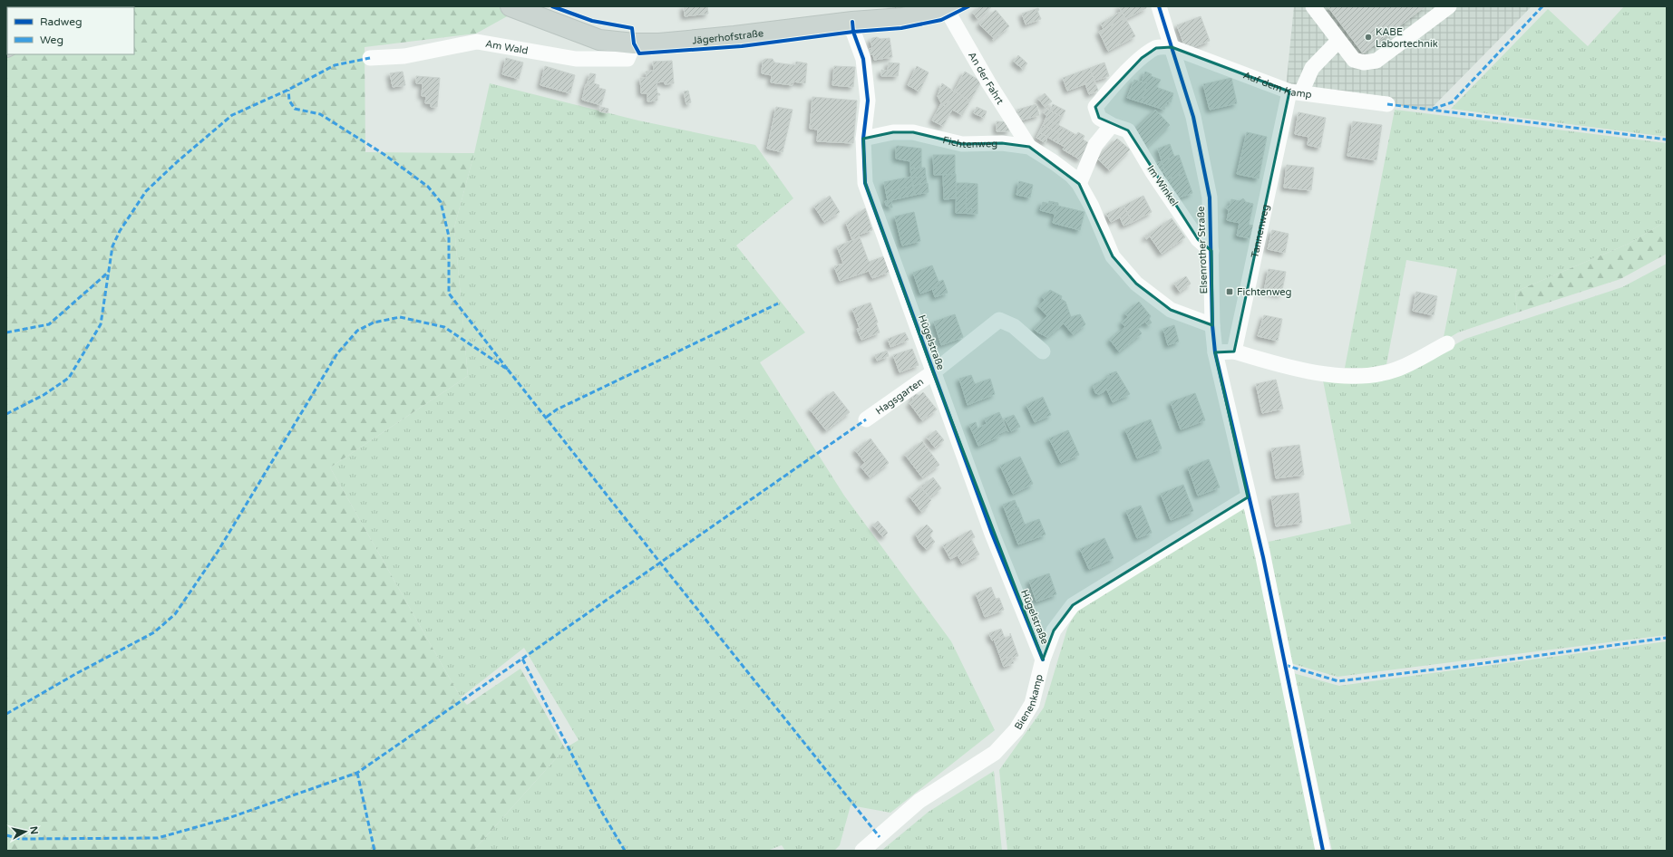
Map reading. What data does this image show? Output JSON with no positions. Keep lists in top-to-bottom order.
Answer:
{
  "streets": {
    "main road": ["Jägerhofstraße"],
    "street": [
      "Am Wald",
      "An der Fahrt",
      "Auf dem Kamp",
      "Fichtenweg",
      "Im Winkel",
      "Tannenweg",
      "Elsenrother Straße",
      "Hügelstraße",
      "Hagsgarten",
      "Bienenkamp"
    ]
  },
  "crossings": [
    ["Jägerhofstraße", "Am Wald"],
    ["Jägerhofstraße", "An der Fahrt"],
    ["Jägerhofstraße", "Hügelstraße"],
    ["An der Fahrt", "Fichtenweg"],
    ["Auf dem Kamp", "Im Winkel"],
    ["Auf dem Kamp", "Tannenweg"],
    ["Auf dem Kamp", "Elsenrother Straße"],
    ["Fichtenweg", "Elsenrother Straße"],
    ["Fichtenweg", "Hügelstraße"],
    ["Im Winkel", "Elsenrother Straße"],
    ["Elsenrother Straße", "Bienenkamp"],
    ["Hügelstraße", "Hagsgarten"],
    ["Hügelstraße", "Bienenkamp"]
  ],
  "places": {
    "other": ["KABE Labortechnik"],
    "transit": ["Fichtenweg"]
  },
  "legend": ["Radweg", "Weg"],
  "north": "right"
}
